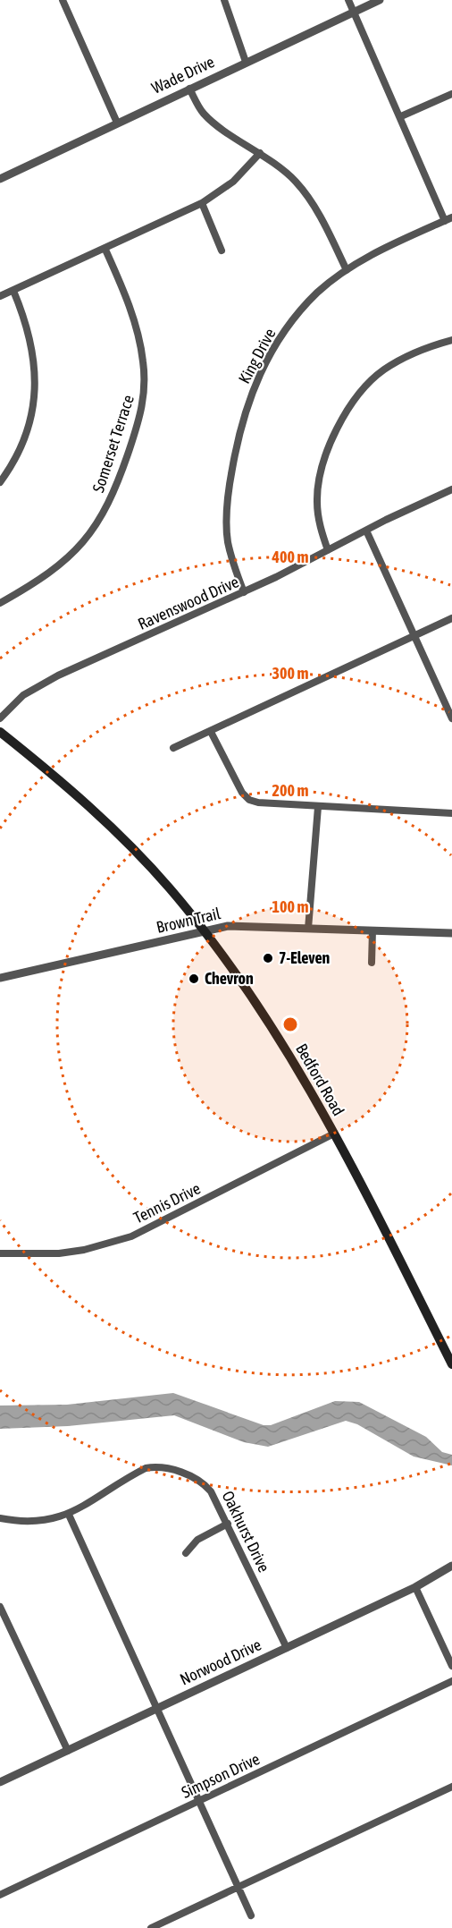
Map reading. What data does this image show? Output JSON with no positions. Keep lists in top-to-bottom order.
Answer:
{
  "streets": {
    "main road": ["Bedford Road"],
    "street": [
      "Wade Drive",
      "King Drive",
      "Somerset Terrace",
      "Ravenswood Drive",
      "Brown Trail",
      "Tennis Drive",
      "Oakhurst Drive",
      "Norwood Drive",
      "Simpson Drive"
    ]
  },
  "crossings": [
    ["King Drive", "Ravenswood Drive"],
    ["Brown Trail", "Bedford Road"],
    ["Bedford Road", "Tennis Drive"],
    ["Oakhurst Drive", "Norwood Drive"]
  ],
  "places": ["7-Eleven", "Chevron"],
  "rings": [
    "400 m",
    "300 m",
    "200 m",
    "100 m"
  ]
}
